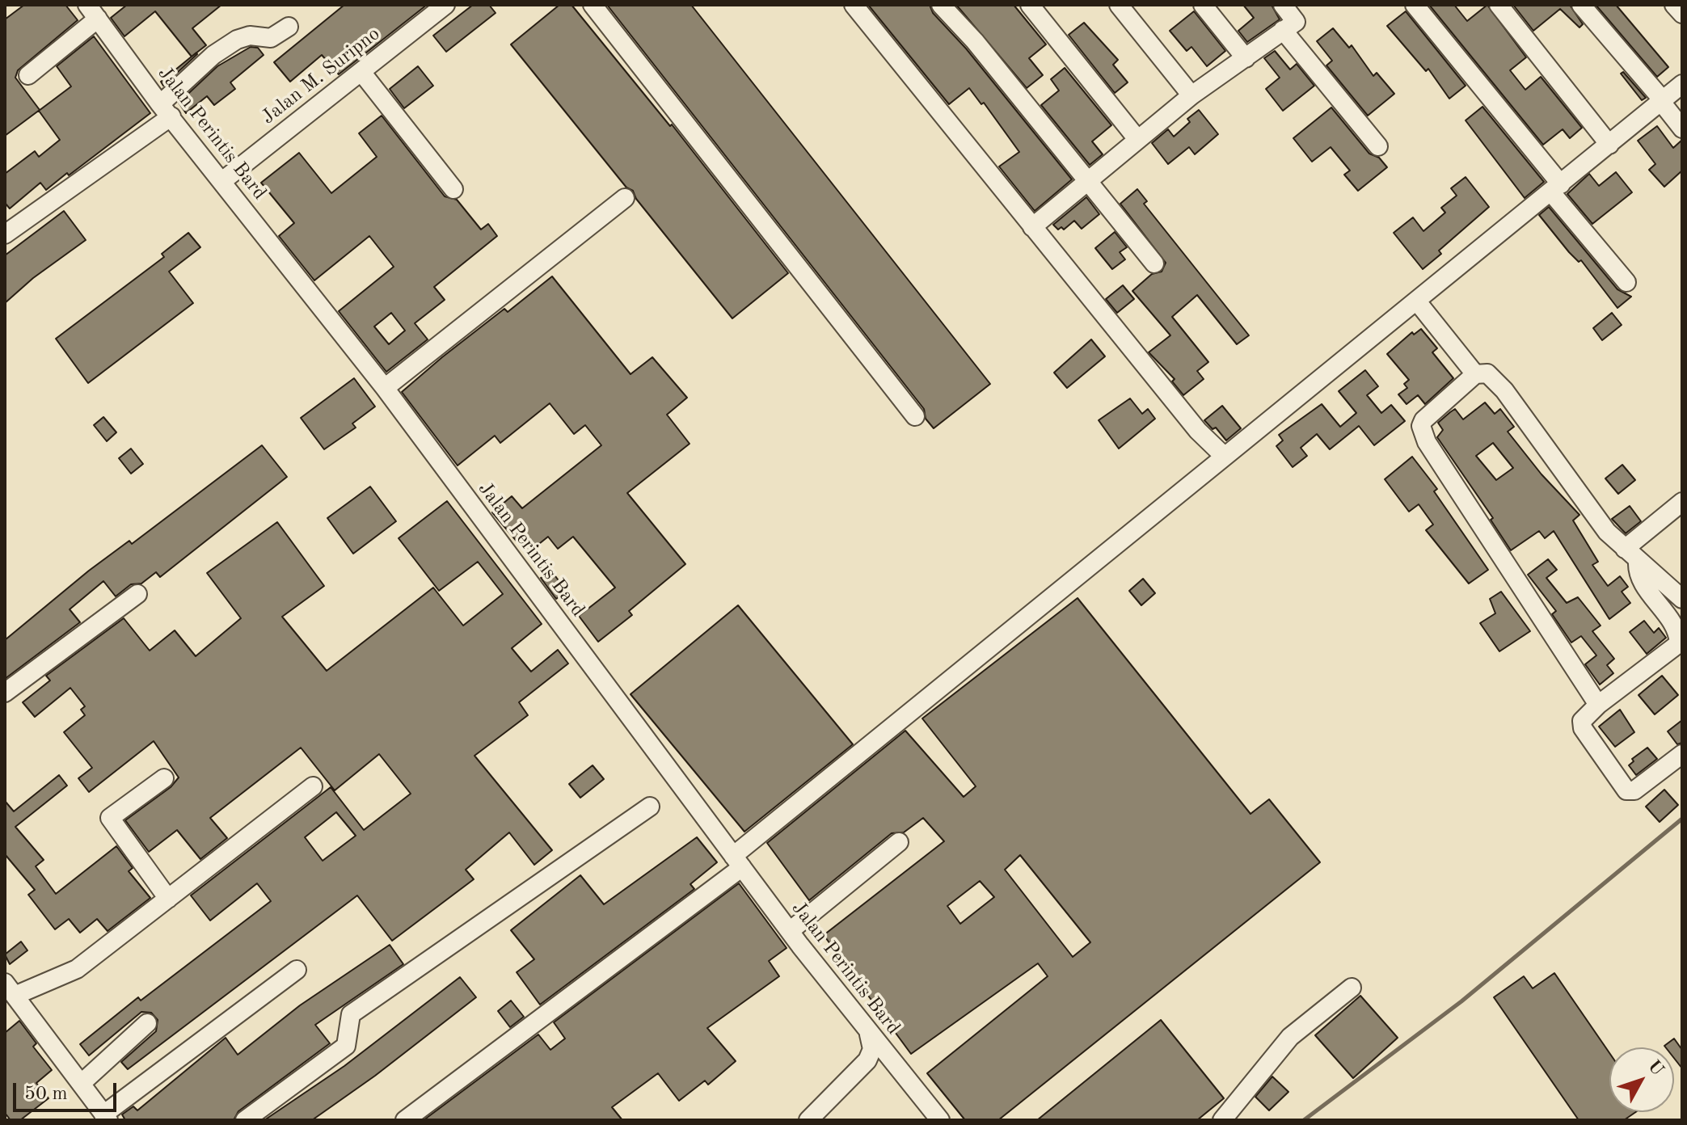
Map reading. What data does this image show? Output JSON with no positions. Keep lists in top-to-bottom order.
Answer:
{
  "streets": {
    "street": ["Jalan M. Suripno", "Jalan Perintis Bard"]
  },
  "crossings": [
    ["Jalan M. Suripno", "Jalan Perintis Bard"]
  ],
  "scale_bar": "50 m",
  "north": "top right"
}
